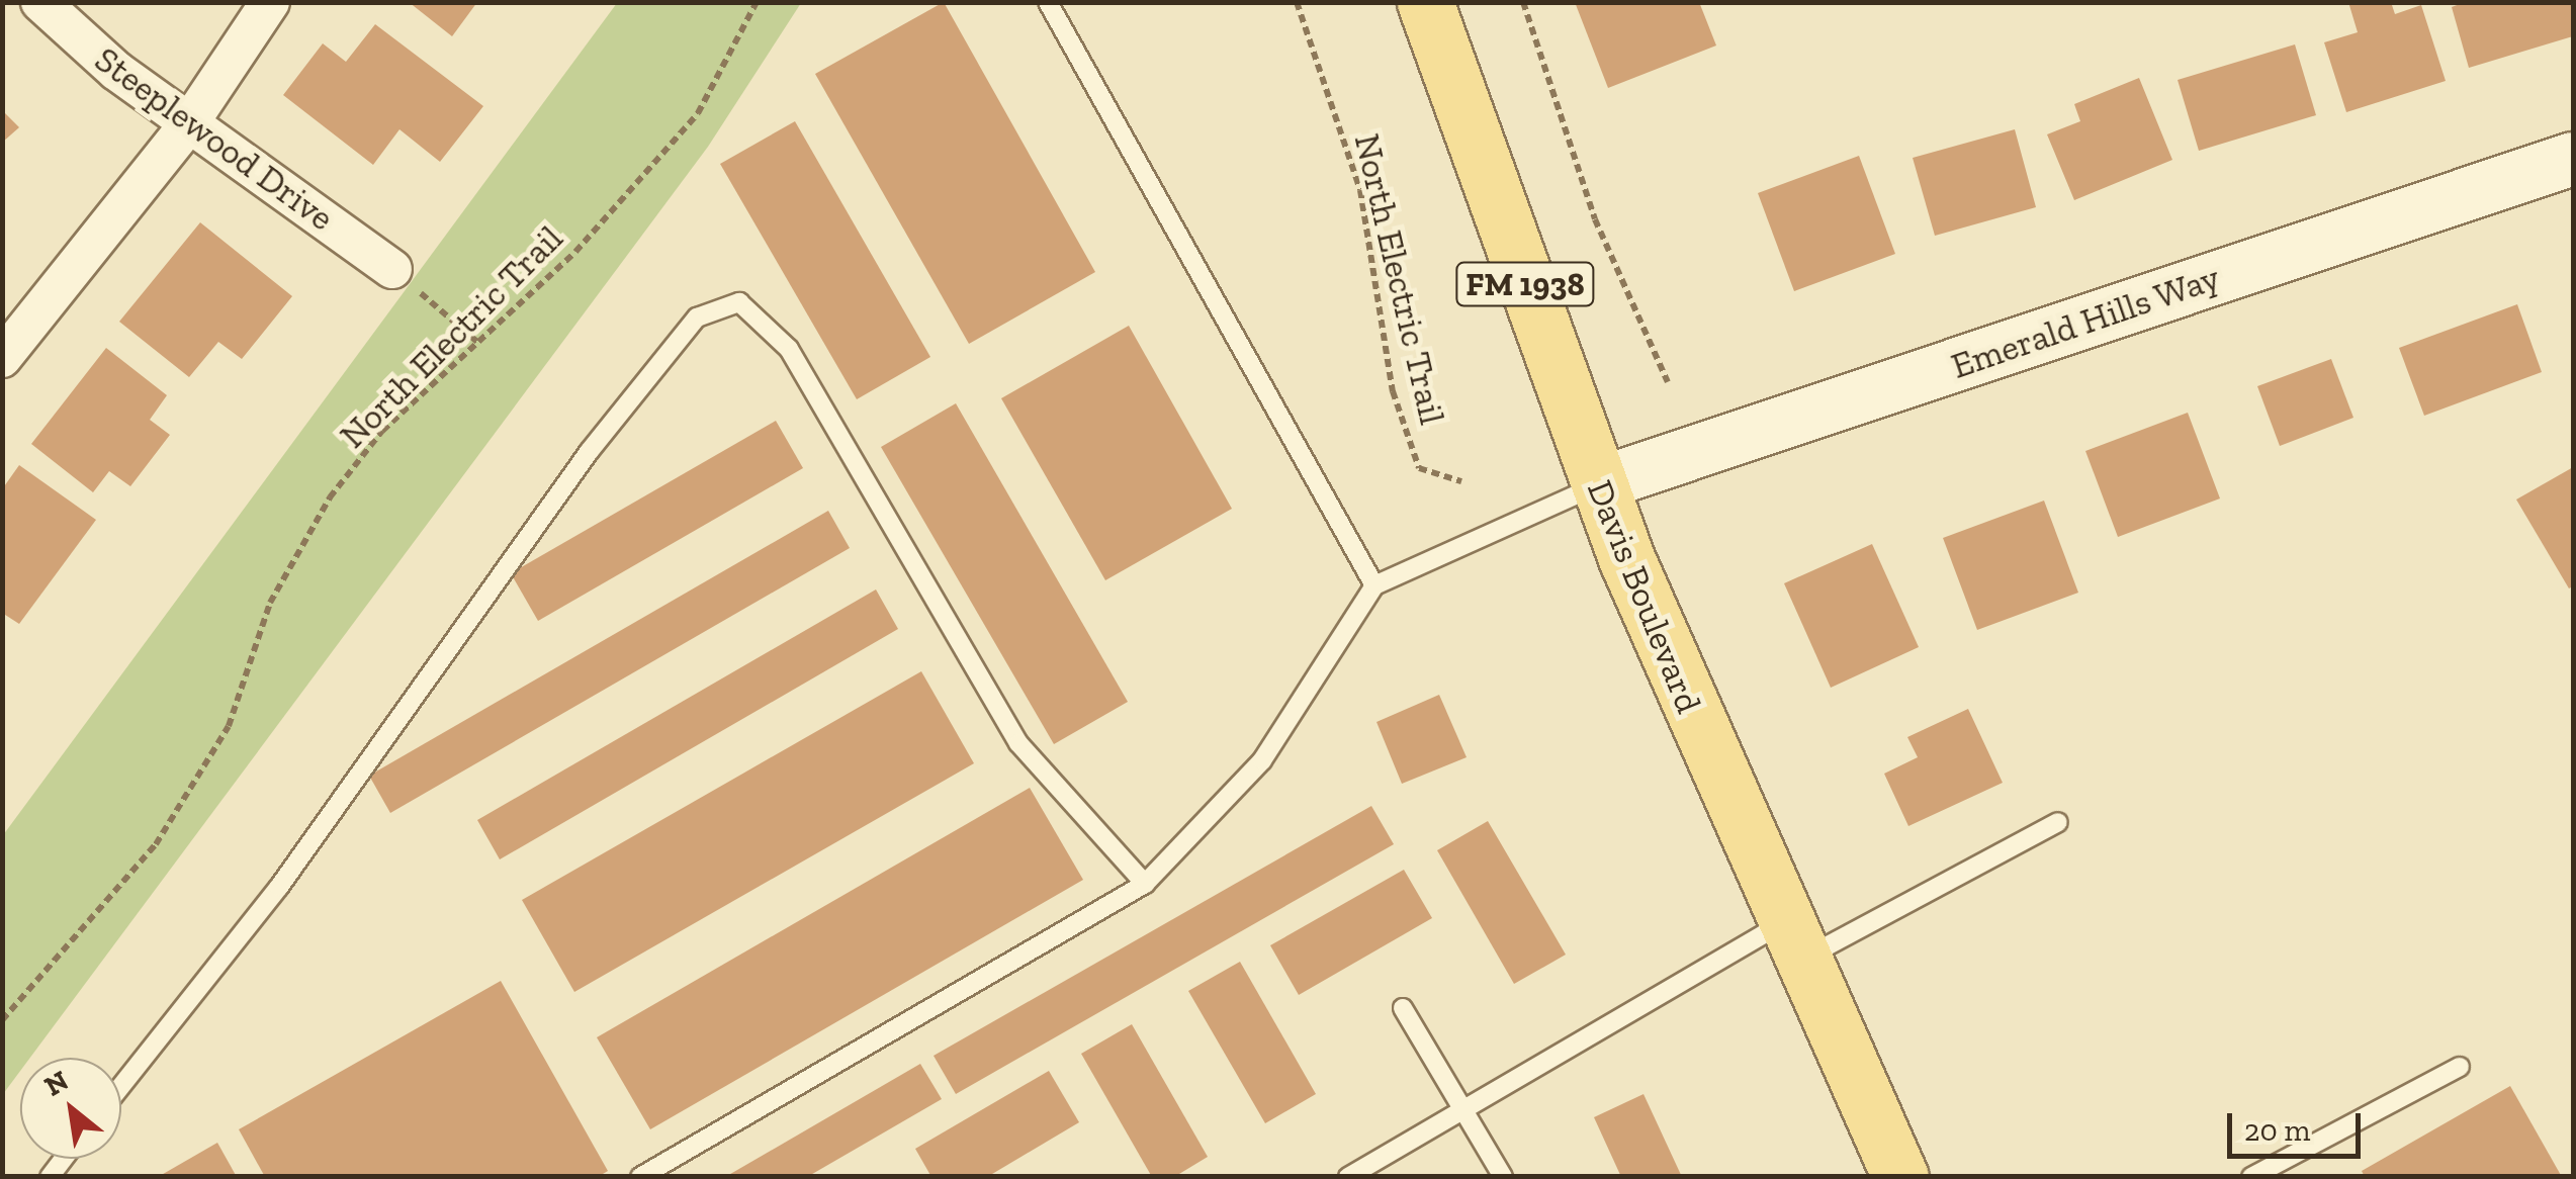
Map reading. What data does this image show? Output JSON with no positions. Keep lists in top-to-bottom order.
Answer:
{
  "streets": {
    "main road": ["FM 1938", "Davis Boulevard"],
    "street": ["Steeplewood Drive", "Emerald Hills Way"],
    "path": ["North Electric Trail"]
  },
  "crossings": [
    ["Emerald Hills Way", "Davis Boulevard"]
  ],
  "scale_bar": "20 m",
  "north": "top left"
}
